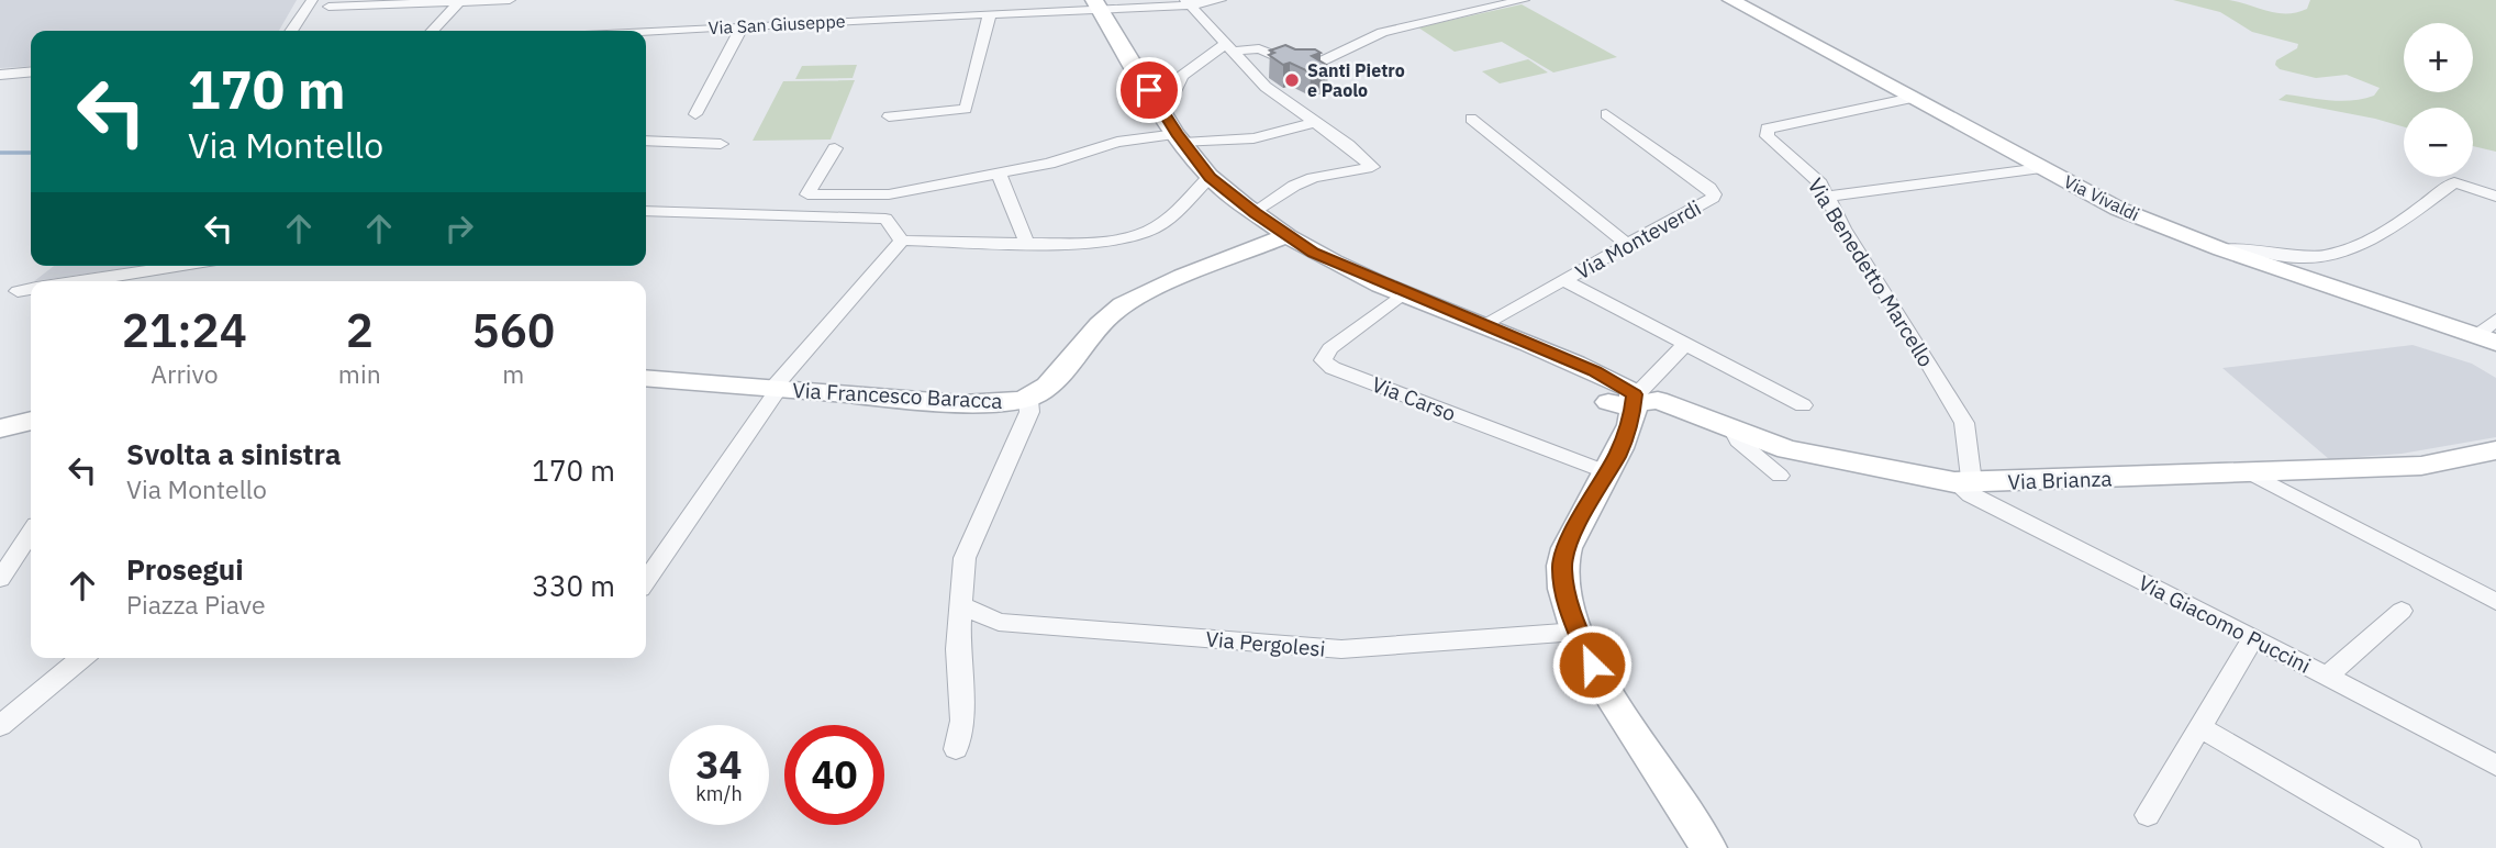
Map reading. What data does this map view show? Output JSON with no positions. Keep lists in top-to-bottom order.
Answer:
{
  "streets": {
    "street": [
      "Via San Giuseppe",
      "Via Vivaldi",
      "Via Monteverdi",
      "Via Benedetto Marcello",
      "Via Francesco Baracca",
      "Via Carso",
      "Via Brianza",
      "Via Giacomo Puccini",
      "Via Pergolesi"
    ]
  },
  "crossings": [
    ["Via Vivaldi", "Via Benedetto Marcello"],
    ["Via Benedetto Marcello", "Via Brianza"],
    ["Via Benedetto Marcello", "Via Giacomo Puccini"],
    ["Via Brianza", "Via Giacomo Puccini"]
  ],
  "places": ["Santi Pietro e Paolo"],
  "page": {
    "map_buttons": ["+", "−"],
    "turn": ["170 m", "Via Montello"],
    "eta": [
      "21:24",
      "Arrivo",
      "2",
      "min",
      "560",
      "m"
    ],
    "list": [
      {
        "name": "Svolta a sinistra",
        "note": "Via Montello",
        "value": "170 m"
      },
      {
        "name": "Prosegui",
        "note": "Piazza Piave",
        "value": "330 m"
      }
    ],
    "speed": "34 km/h",
    "limit": "40"
  }
}
